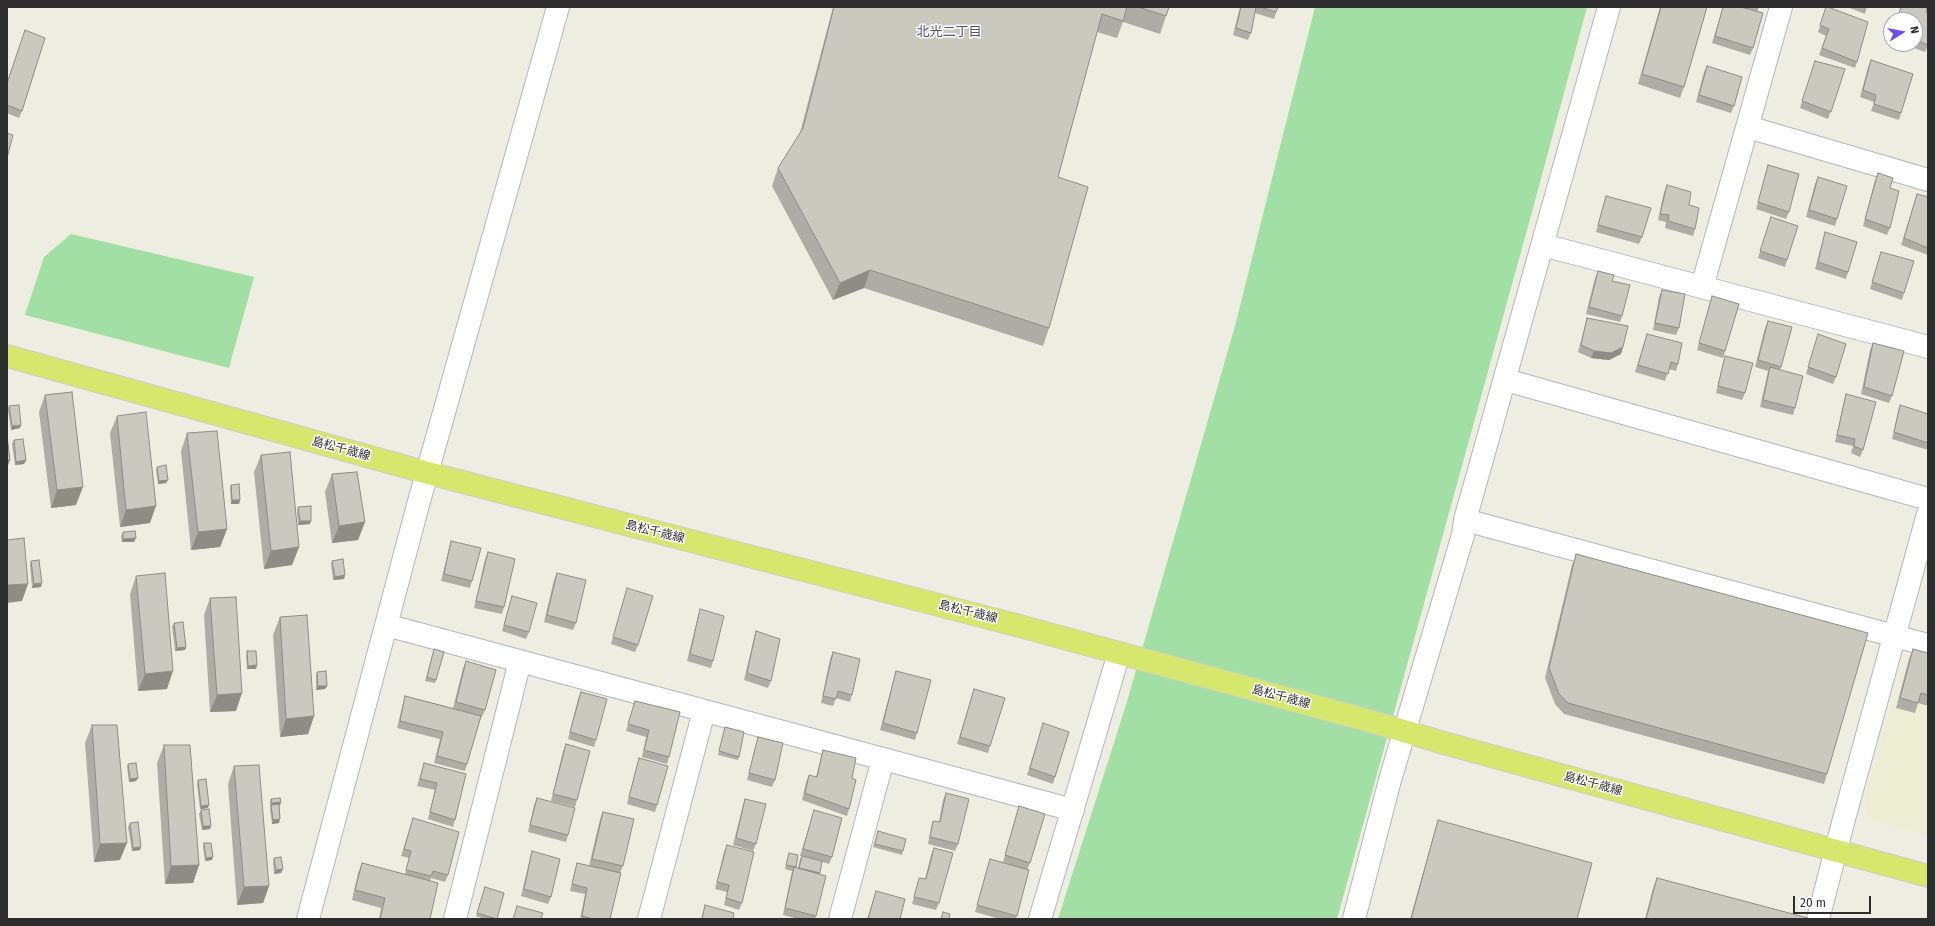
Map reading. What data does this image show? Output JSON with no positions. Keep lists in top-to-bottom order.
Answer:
{
  "streets": {
    "main road": ["島松千歳線"]
  },
  "districts": ["北光二丁目"],
  "scale_bar": "20 m",
  "north": "right"
}
